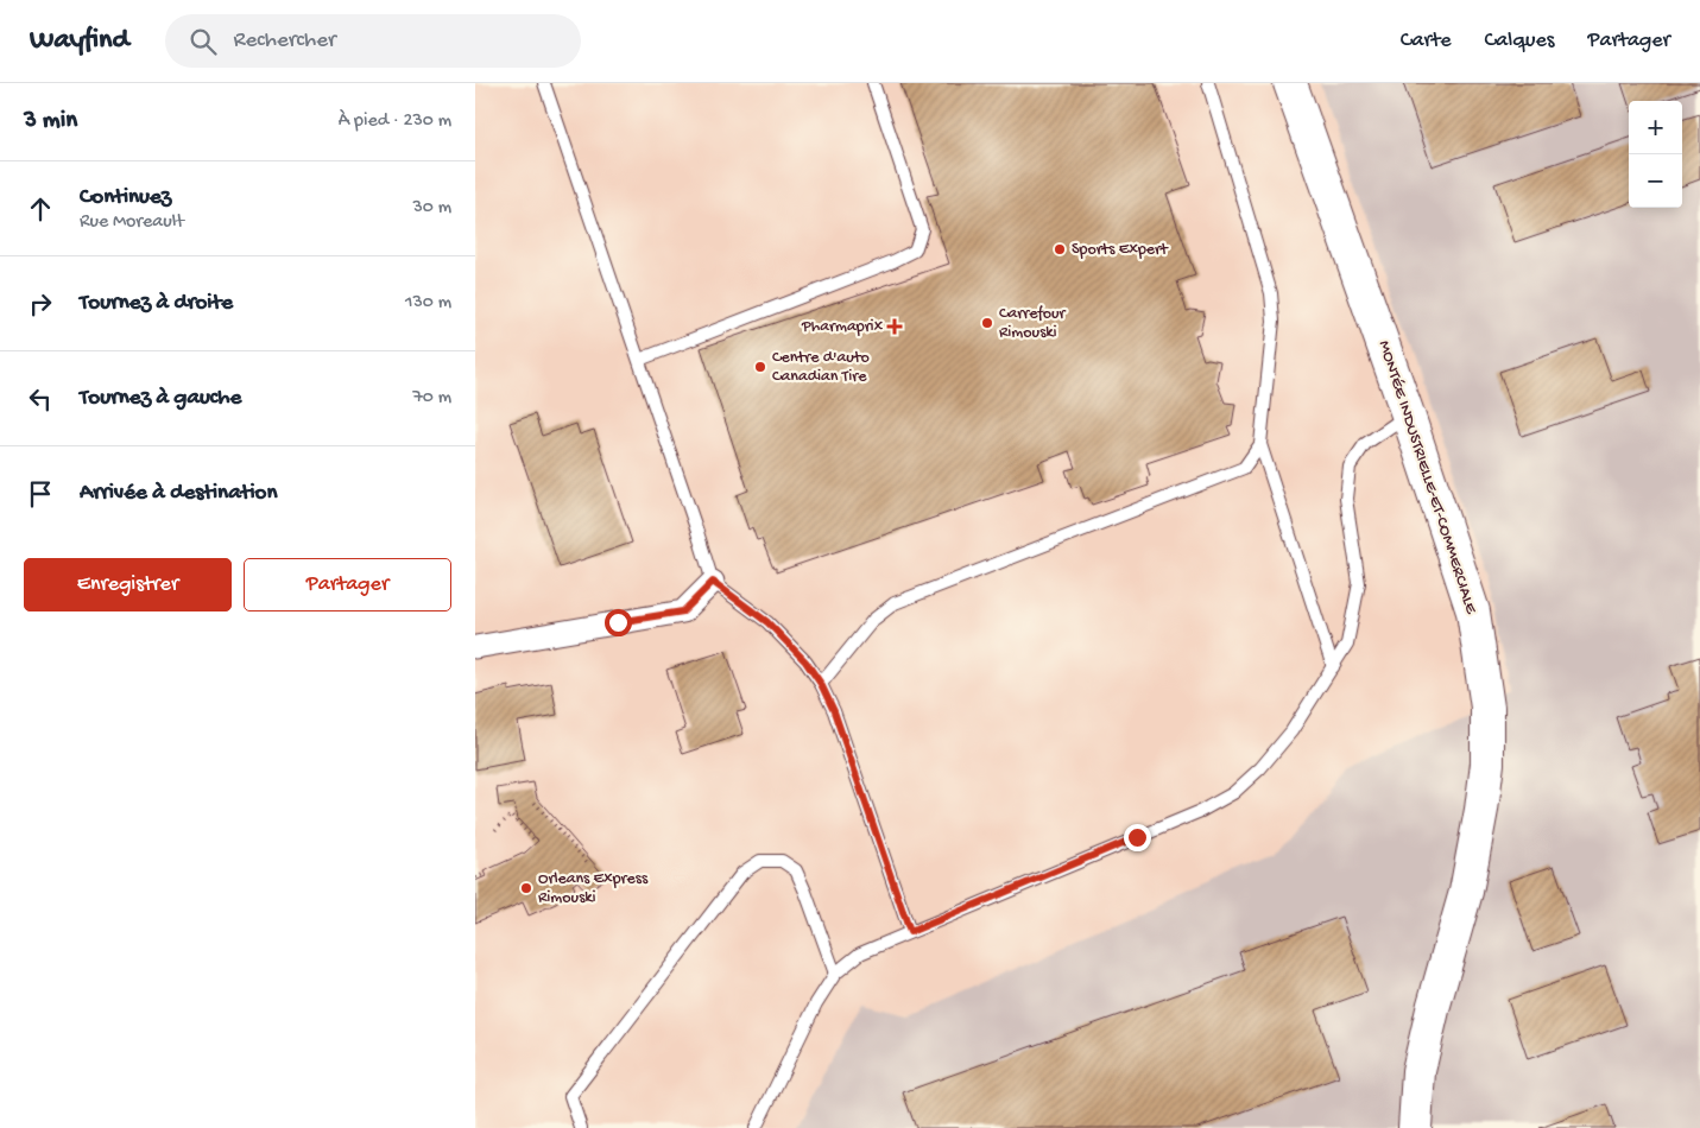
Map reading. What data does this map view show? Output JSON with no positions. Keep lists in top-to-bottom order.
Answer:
{
  "streets": {
    "main road": ["MONTÉE INDUSTRIELLE-ET-COMMERCIALE"]
  },
  "places": {
    "other": [
      "Sports Expert",
      "Carrefour Rimouski",
      "Centre d'auto Canadian Tire",
      "Orleans Express Rimouski"
    ],
    "health": ["Pharmaprix"]
  },
  "page": {
    "header": "Wayfind",
    "search": "Rechercher",
    "nav": ["Carte", "Calques", "Partager"],
    "heading": ["3 min", "À pied · 230 m"],
    "map_buttons": ["+", "−"],
    "list": [
      ["Continuez", "Rue Moreault", "30 m"],
      ["Tournez à droite", "130 m"],
      ["Tournez à gauche", "70 m"],
      "Arrivée à destination"
    ],
    "buttons": ["Enregistrer", "Partager"]
  }
}
